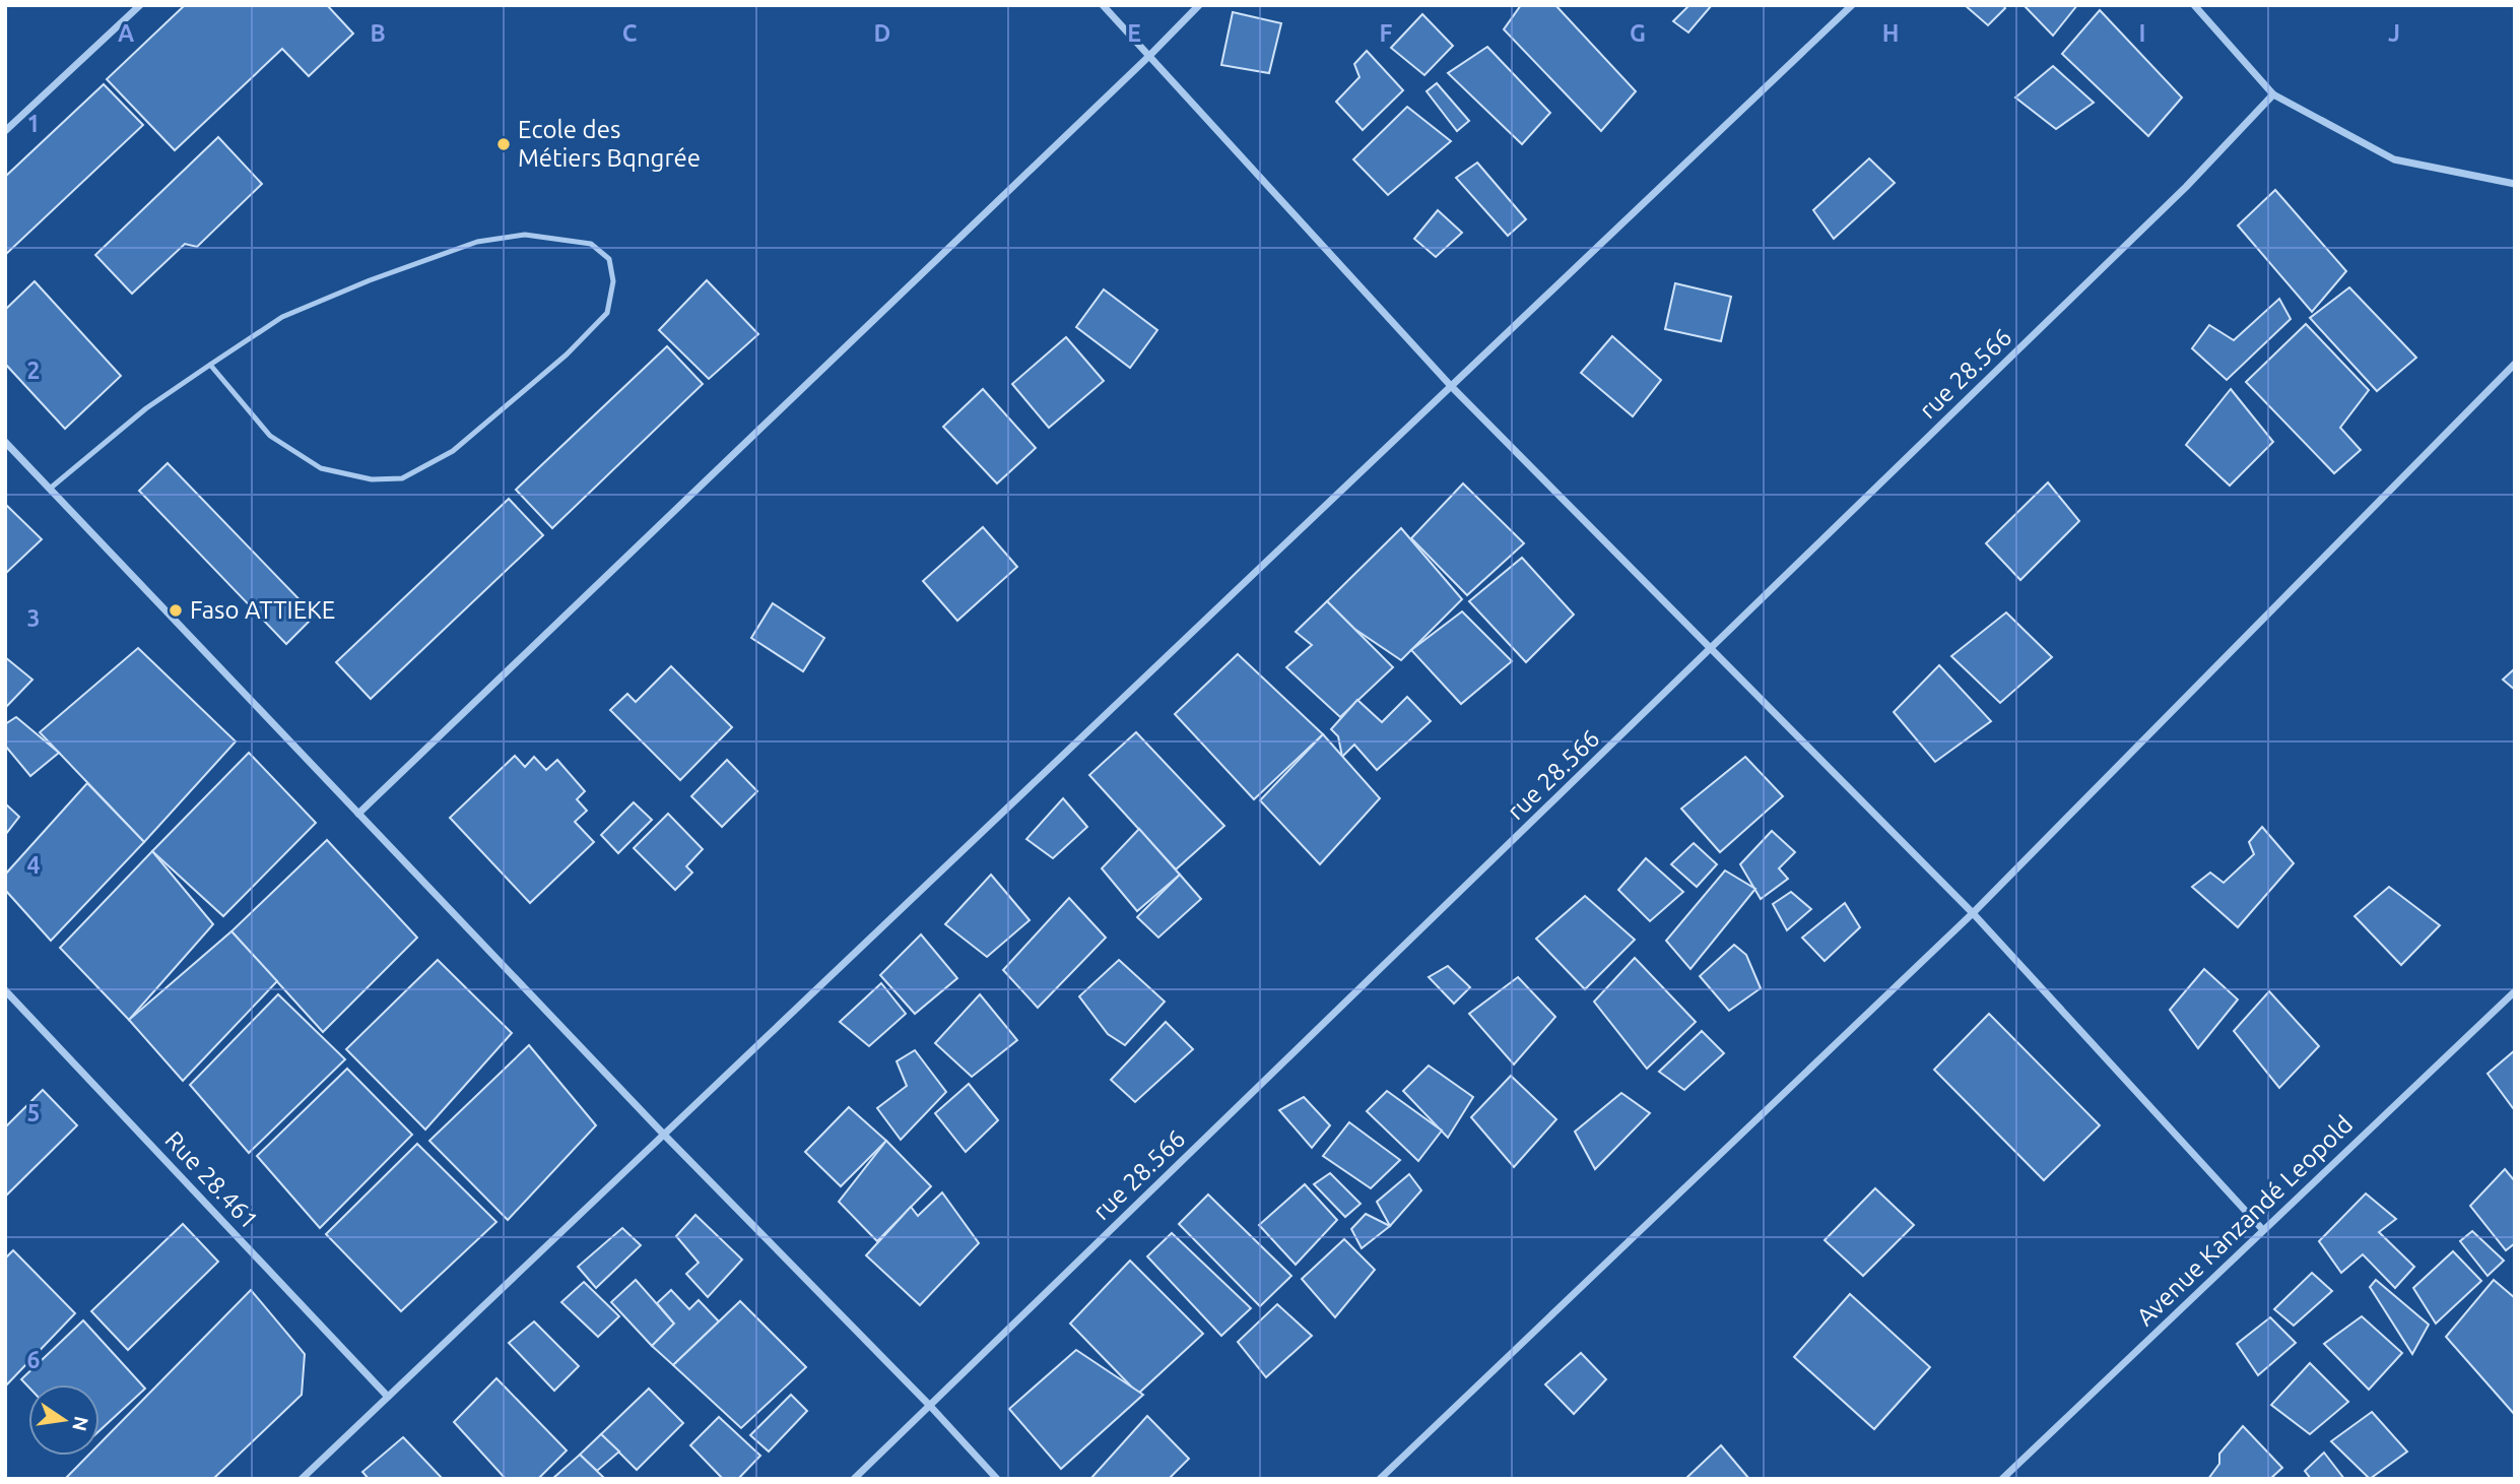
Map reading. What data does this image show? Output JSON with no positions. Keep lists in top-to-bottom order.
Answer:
{
  "streets": {
    "street": ["rue 28.566", "Rue 28.461", "Avenue Kanzandé Leopold"]
  },
  "places": ["Ecole des Métiers Bqngrée", "Faso ATTIEKE"],
  "north": "right",
  "grid": {
    "columns": [
      "A",
      "B",
      "C",
      "D",
      "E",
      "F",
      "G",
      "H",
      "I",
      "J"
    ],
    "rows": [
      "1",
      "2",
      "3",
      "4",
      "5",
      "6"
    ]
  }
}
